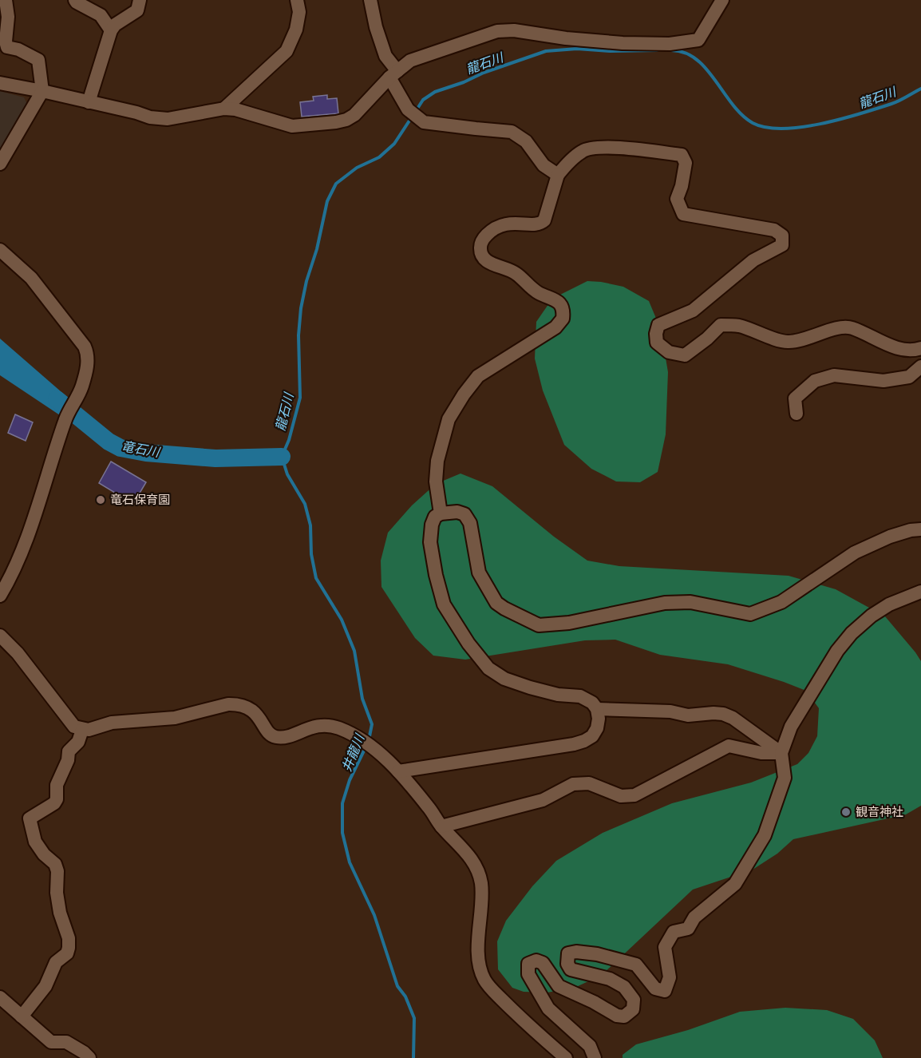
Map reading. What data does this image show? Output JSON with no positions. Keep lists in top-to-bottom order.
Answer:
{
  "water": ["龍石川", "竜石川", "井龍川"],
  "places": ["竜石保育園", "観音神社"]
}
